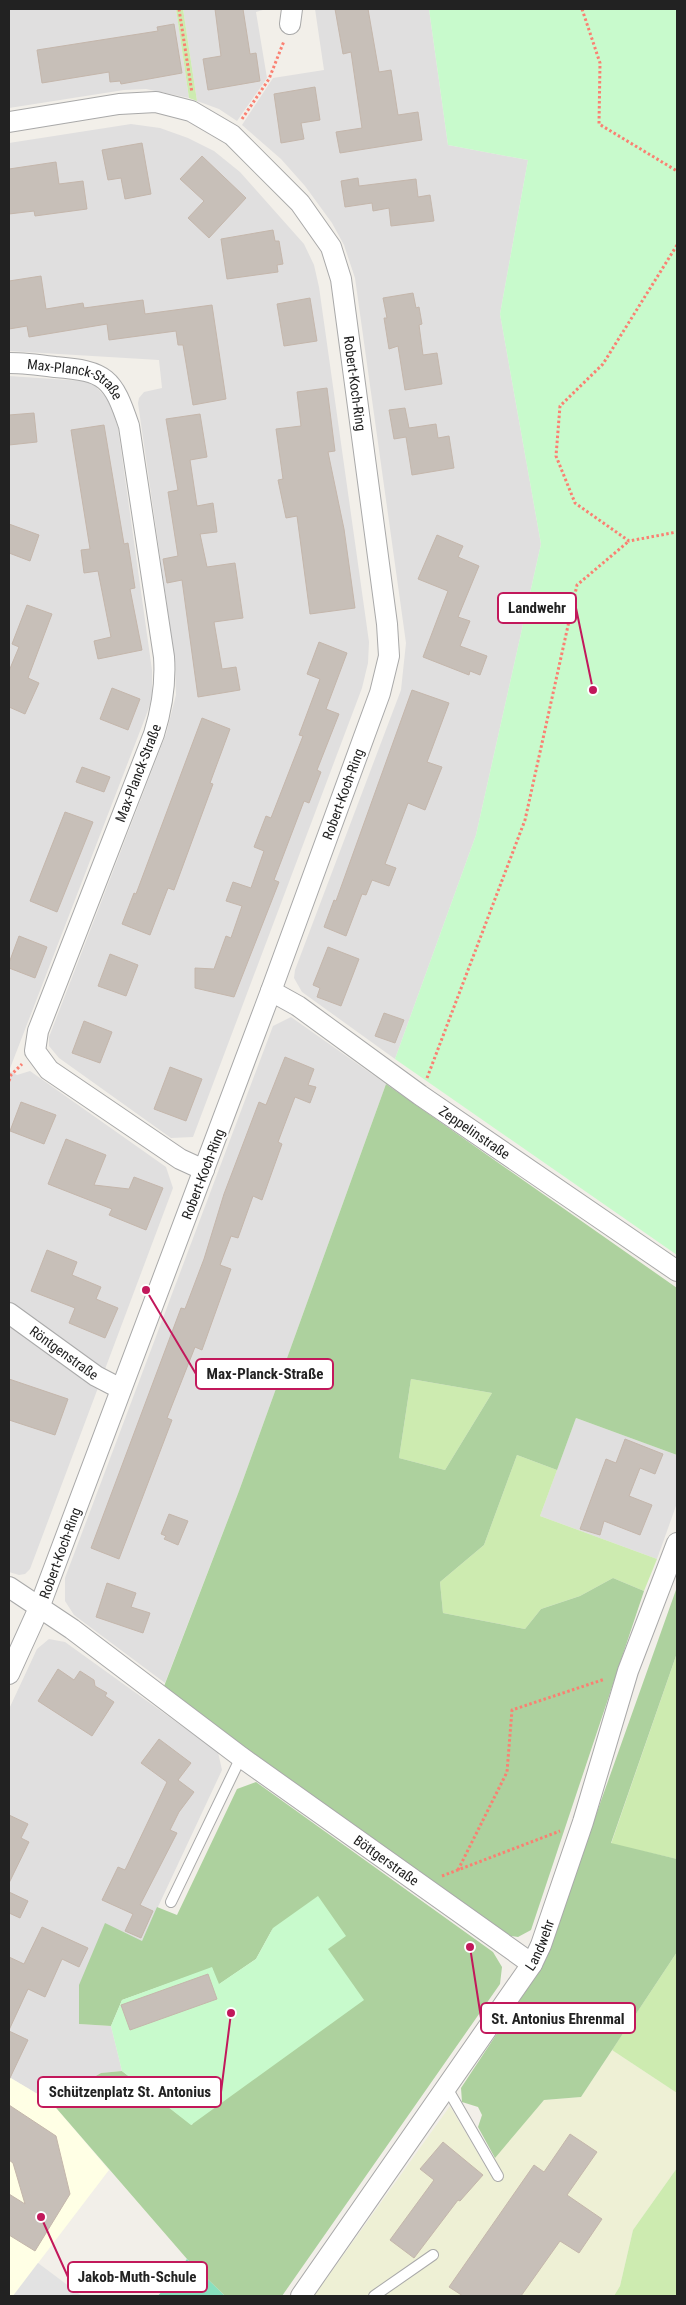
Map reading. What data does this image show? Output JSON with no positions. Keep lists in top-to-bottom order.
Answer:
{
  "streets": {
    "street": [
      "Robert-Koch-Ring",
      "Max-Planck-Straße",
      "Zeppelinstraße",
      "Röntgenstraße",
      "Böttgerstraße",
      "Landwehr"
    ]
  },
  "crossings": [
    ["Robert-Koch-Ring", "Max-Planck-Straße"],
    ["Robert-Koch-Ring", "Zeppelinstraße"],
    ["Robert-Koch-Ring", "Röntgenstraße"],
    ["Robert-Koch-Ring", "Böttgerstraße"],
    ["Böttgerstraße", "Landwehr"]
  ],
  "places": [
    "Landwehr",
    "Max-Planck-Straße",
    "St. Antonius Ehrenmal",
    "Schützenplatz St. Antonius",
    "Jakob-Muth-Schule"
  ]
}
